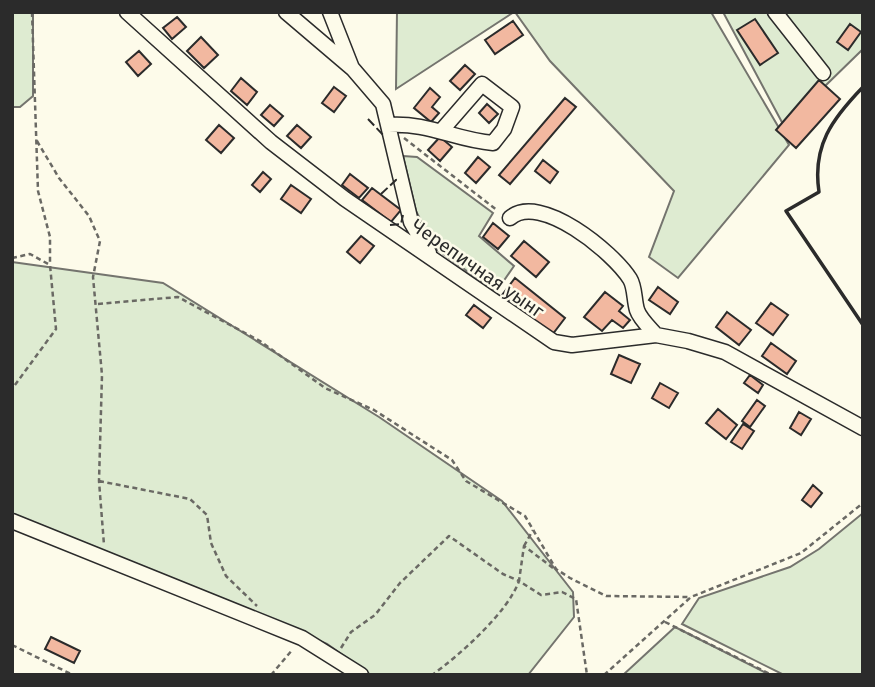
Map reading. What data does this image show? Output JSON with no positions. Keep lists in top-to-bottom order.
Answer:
{
  "streets": {
    "street": ["Черепичная уынг"]
  }
}
